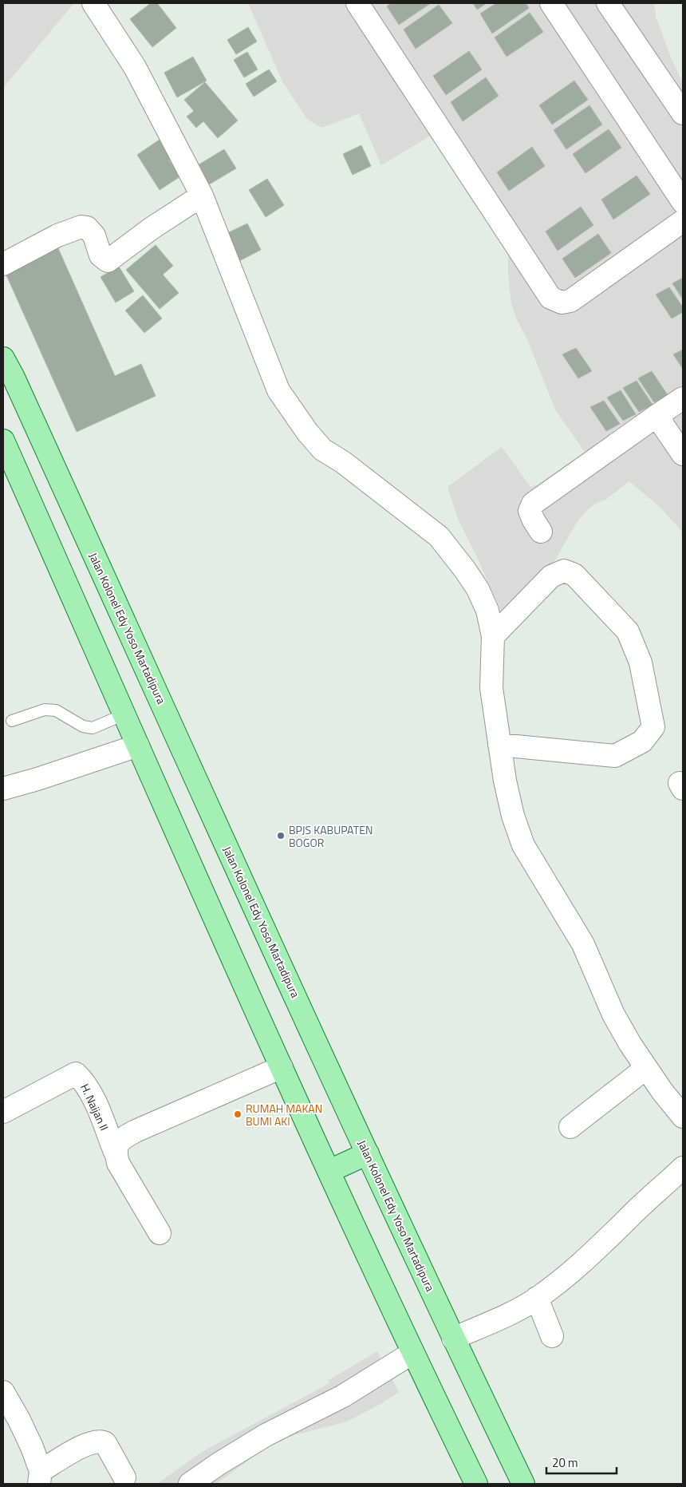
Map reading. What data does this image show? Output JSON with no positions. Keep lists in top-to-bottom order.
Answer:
{
  "streets": {
    "main road": ["Jalan Kolonel Edy Yoso Martadipura"],
    "street": ["H. Naijan II"]
  },
  "places": ["BPJS KABUPATEN BOGOR", "RUMAH MAKAN BUMI AKI"],
  "scale_bar": "20 m"
}
